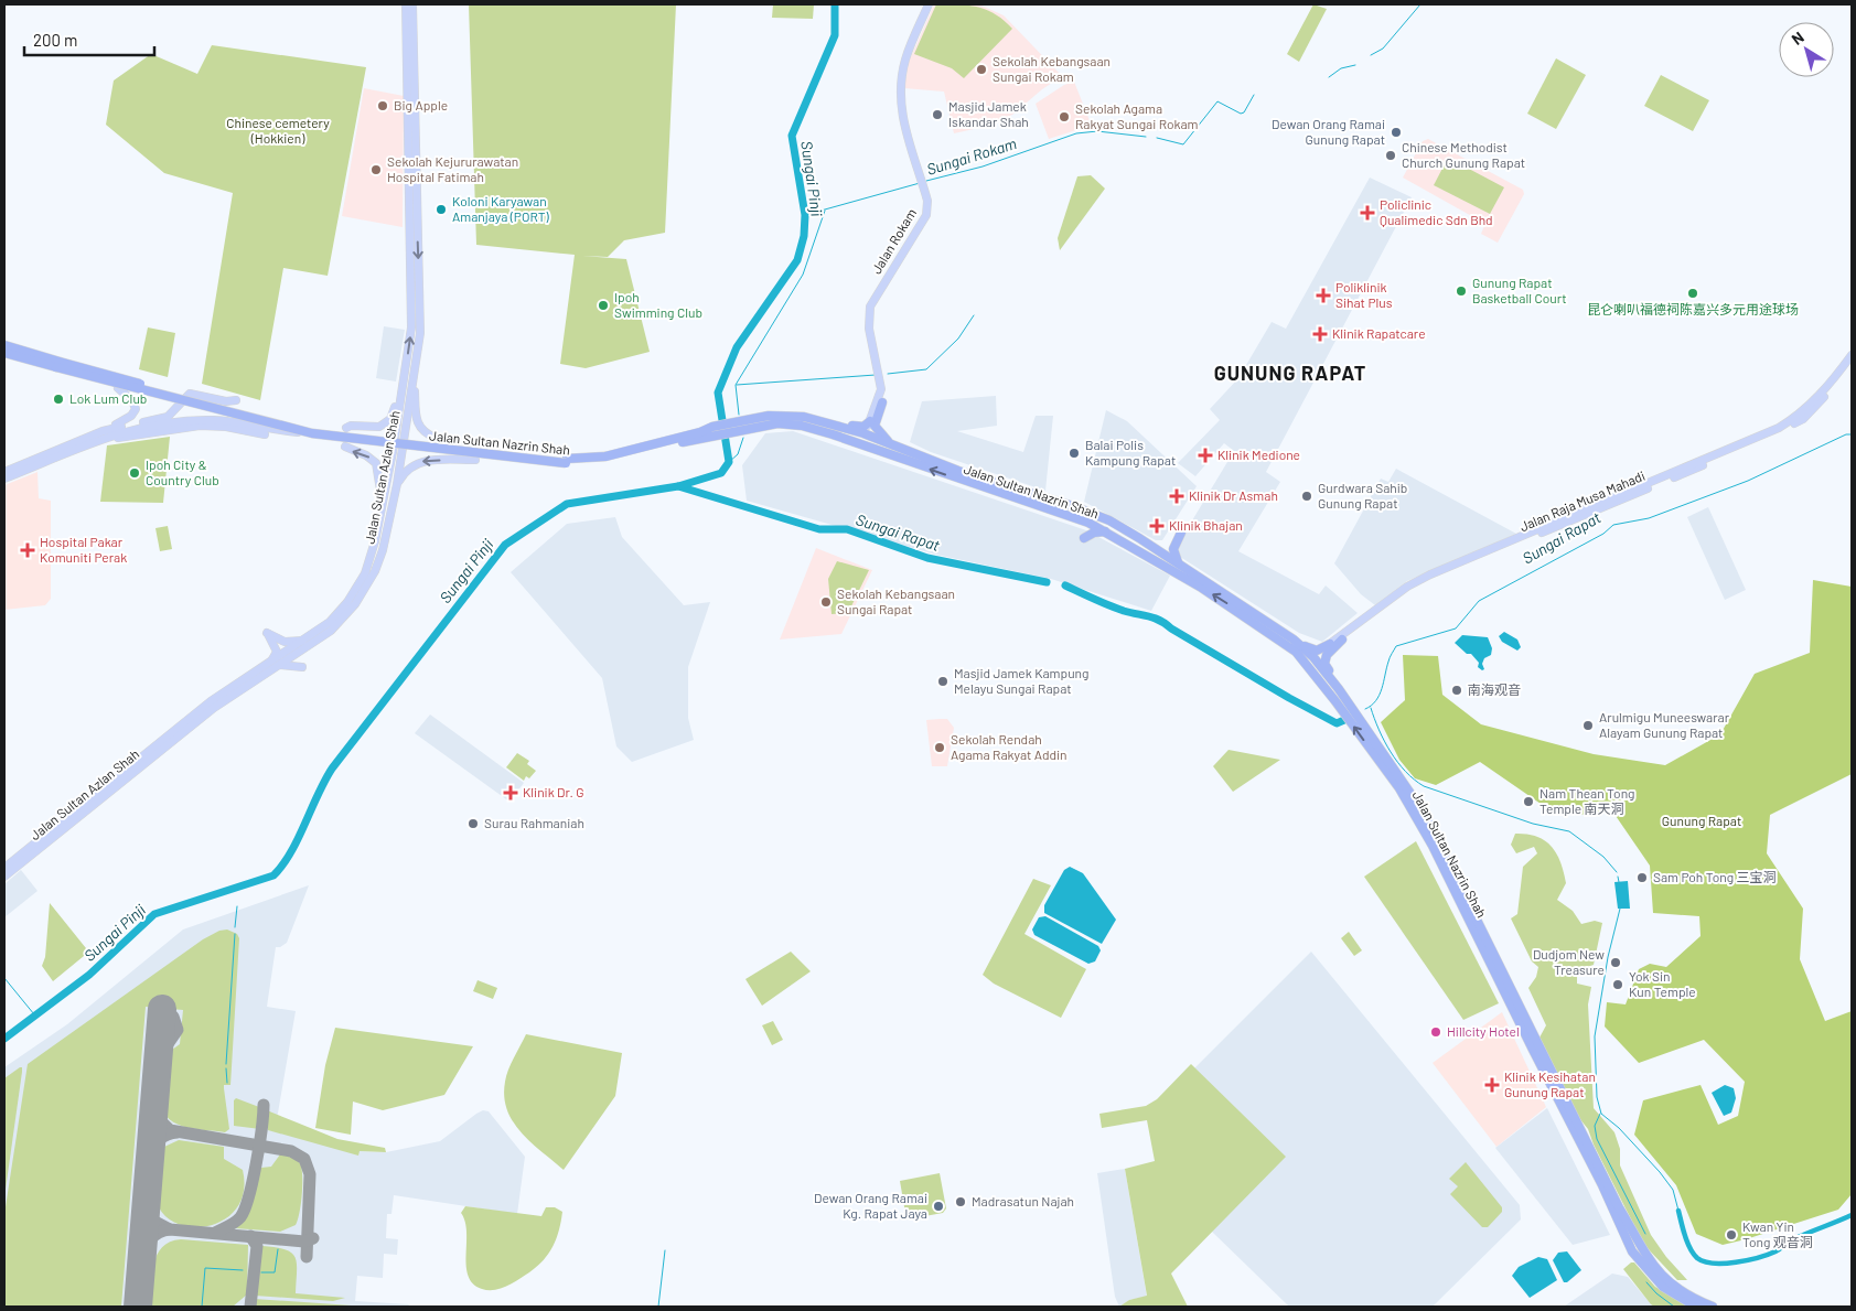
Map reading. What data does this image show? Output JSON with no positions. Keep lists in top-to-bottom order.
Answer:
{
  "streets": {
    "highway": ["Jalan Sultan Nazrin Shah"],
    "main road": ["Jalan Rokam", "Jalan Sultan Azlan Shah", "Jalan Raja Musa Mahadi"]
  },
  "crossings": [
    ["Jalan Rokam", "Jalan Sultan Nazrin Shah"],
    ["Jalan Sultan Nazrin Shah", "Jalan Raja Musa Mahadi"]
  ],
  "districts": ["GUNUNG RAPAT"],
  "water": ["Sungai Rokam", "Sungai Pinji", "Sungai Rapat"],
  "parks": ["Chinese cemetery (Hokkien)", "Gunung Rapat"],
  "places": {
    "other": [
      "Sekolah Kebangsaan Sungai Rokam",
      "Big Apple",
      "Masjid Jamek Iskandar Shah",
      "Sekolah Agama Rakyat Sungai Rokam",
      "Dewan Orang Ramai Gunung Rapat",
      "Chinese Methodist Church Gunung Rapat",
      "Sekolah Kejururawatan Hospital Fatimah",
      "Koloni Karyawan Amanjaya (PORT)",
      "Gunung Rapat Basketball Court",
      "昆仑喇叭福德祠陈嘉兴多元用途球场",
      "Ipoh Swimming Club",
      "Lok Lum Club",
      "Balai Polis Kampung Rapat",
      "Ipoh City & Country Club",
      "Gurdwara Sahib Gunung Rapat",
      "Sekolah Kebangsaan Sungai Rapat",
      "Masjid Jamek Kampung Melayu Sungai Rapat",
      "南海观音",
      "Arulmigu Muneeswarar Alayam Gunung Rapat",
      "Sekolah Rendah Agama Rakyat Addin",
      "Nam Thean Tong Temple 南天洞",
      "Surau Rahmaniah",
      "Sam Poh Tong 三宝洞",
      "Dudjom New Treasure",
      "Yok Sin Kun Temple",
      "Hillcity Hotel",
      "Madrasatun Najah",
      "Dewan Orang Ramai Kg. Rapat Jaya",
      "Kwan Yin Tong 观音洞"
    ],
    "health": [
      "Policlinic Qualimedic Sdn Bhd",
      "Poliklinik Sihat Plus",
      "Klinik Rapatcare",
      "Klinik Medione",
      "Klinik Dr Asmah",
      "Klinik Bhajan",
      "Hospital Pakar Komuniti Perak",
      "Klinik Dr. G",
      "Klinik Kesihatan Gunung Rapat"
    ]
  },
  "scale_bar": "200 m",
  "north": "top left"
}
